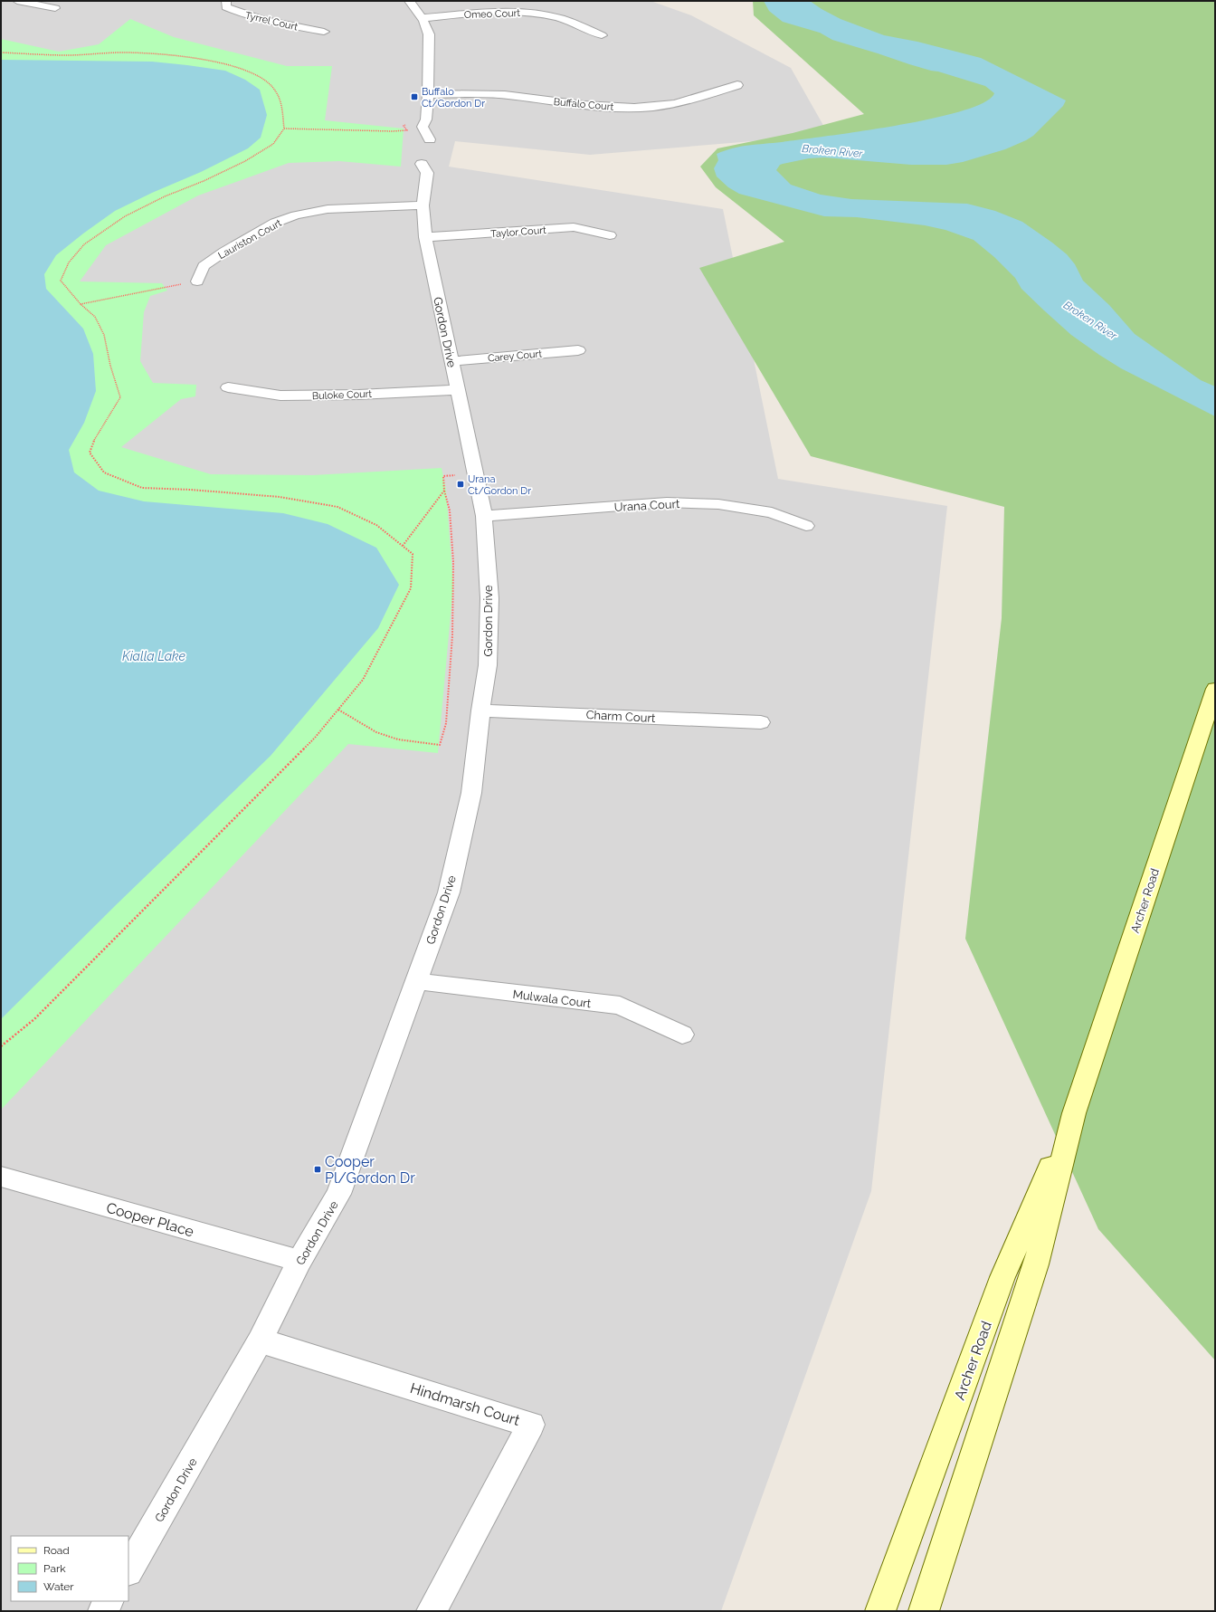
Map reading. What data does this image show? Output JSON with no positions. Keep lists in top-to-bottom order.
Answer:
{
  "streets": {
    "main road": ["Archer Road"],
    "street": [
      "Omeo Court",
      "Tyrrel Court",
      "Buffalo Court",
      "Taylor Court",
      "Lauriston Court",
      "Gordon Drive",
      "Carey Court",
      "Buloke Court",
      "Urana Court",
      "Charm Court",
      "Mulwala Court",
      "Cooper Place",
      "Hindmarsh Court"
    ]
  },
  "crossings": [
    ["Omeo Court", "Gordon Drive"],
    ["Buffalo Court", "Gordon Drive"],
    ["Taylor Court", "Gordon Drive"],
    ["Lauriston Court", "Gordon Drive"],
    ["Gordon Drive", "Carey Court"],
    ["Gordon Drive", "Buloke Court"],
    ["Gordon Drive", "Urana Court"],
    ["Gordon Drive", "Charm Court"],
    ["Gordon Drive", "Mulwala Court"],
    ["Gordon Drive", "Cooper Place"],
    ["Gordon Drive", "Hindmarsh Court"]
  ],
  "water": ["Broken River", "Kialla Lake"],
  "places": {
    "transit": ["Buffalo Ct/Gordon Dr", "Urana Ct/Gordon Dr", "Cooper Pl/Gordon Dr"]
  },
  "legend": ["Road", "Park", "Water"]
}
